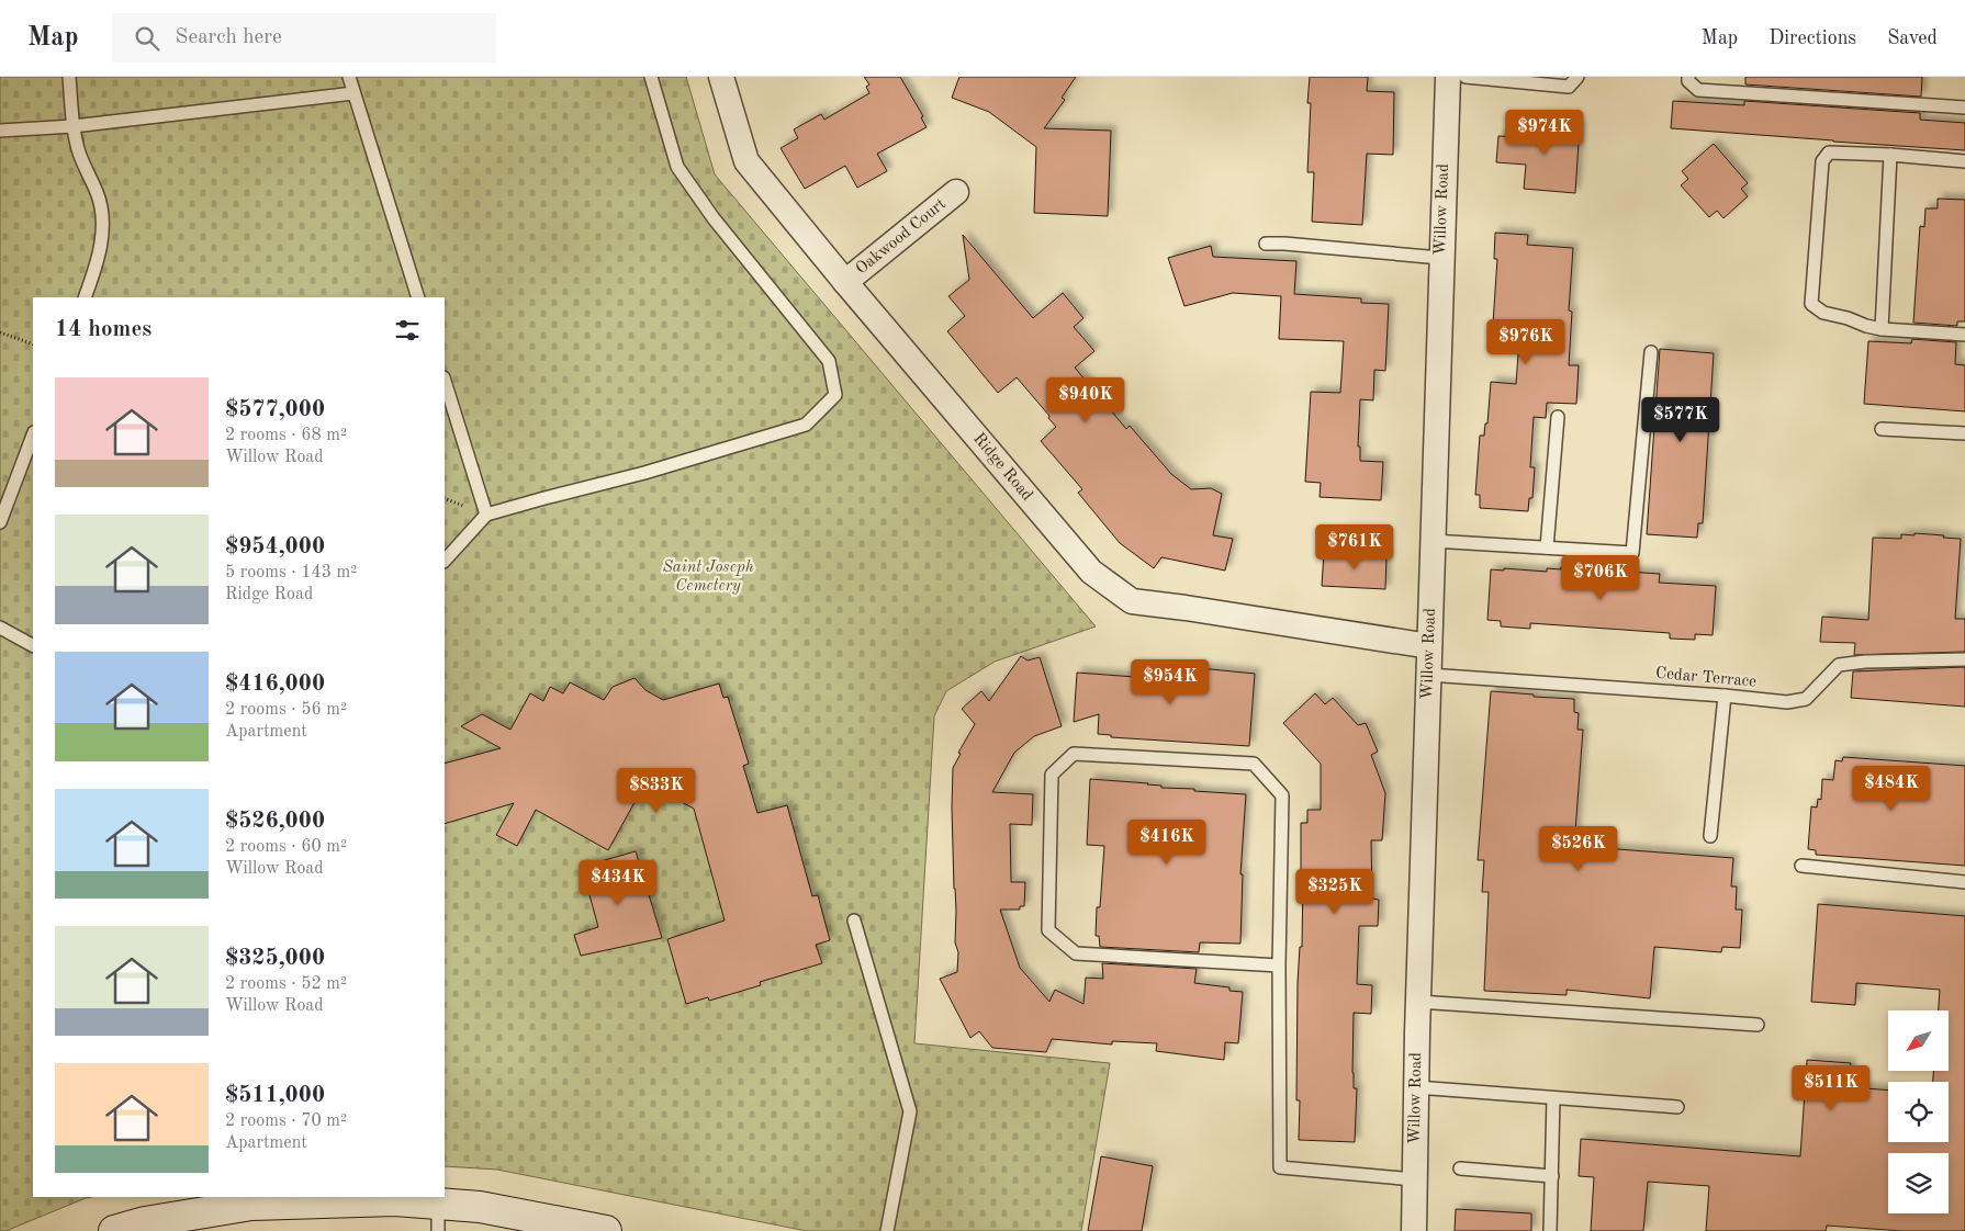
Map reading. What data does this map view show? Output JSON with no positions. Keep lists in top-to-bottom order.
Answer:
{
  "streets": {
    "street": ["Willow Road", "Oakwood Court", "Ridge Road"],
    "lane": ["Cedar Terrace"]
  },
  "crossings": [
    ["Willow Road", "Ridge Road"],
    ["Willow Road", "Cedar Terrace"],
    ["Oakwood Court", "Ridge Road"]
  ],
  "parks": ["Saint Joseph Cemetery"],
  "north": "bottom left",
  "page": {
    "header": "Map",
    "search": "Search here",
    "nav": ["Map", "Directions", "Saved"],
    "price": [
      "$974K",
      "$976K",
      "$940K",
      "$577K",
      "$761K",
      "$706K",
      "$954K",
      "$484K",
      "$833K",
      "$416K",
      "$526K",
      "$434K",
      "$325K",
      "$511K"
    ],
    "heading": "14 homes",
    "list": [
      {
        "name": "$577,000",
        "note": "2 rooms · 68 m² · Willow Road"
      },
      {
        "name": "$954,000",
        "note": "5 rooms · 143 m² · Ridge Road"
      },
      {
        "name": "$416,000",
        "note": "2 rooms · 56 m² · Apartment"
      },
      {
        "name": "$526,000",
        "note": "2 rooms · 60 m² · Willow Road"
      },
      {
        "name": "$325,000",
        "note": "2 rooms · 52 m² · Willow Road"
      },
      {
        "name": "$511,000",
        "note": "2 rooms · 70 m² · Apartment"
      }
    ]
  }
}
